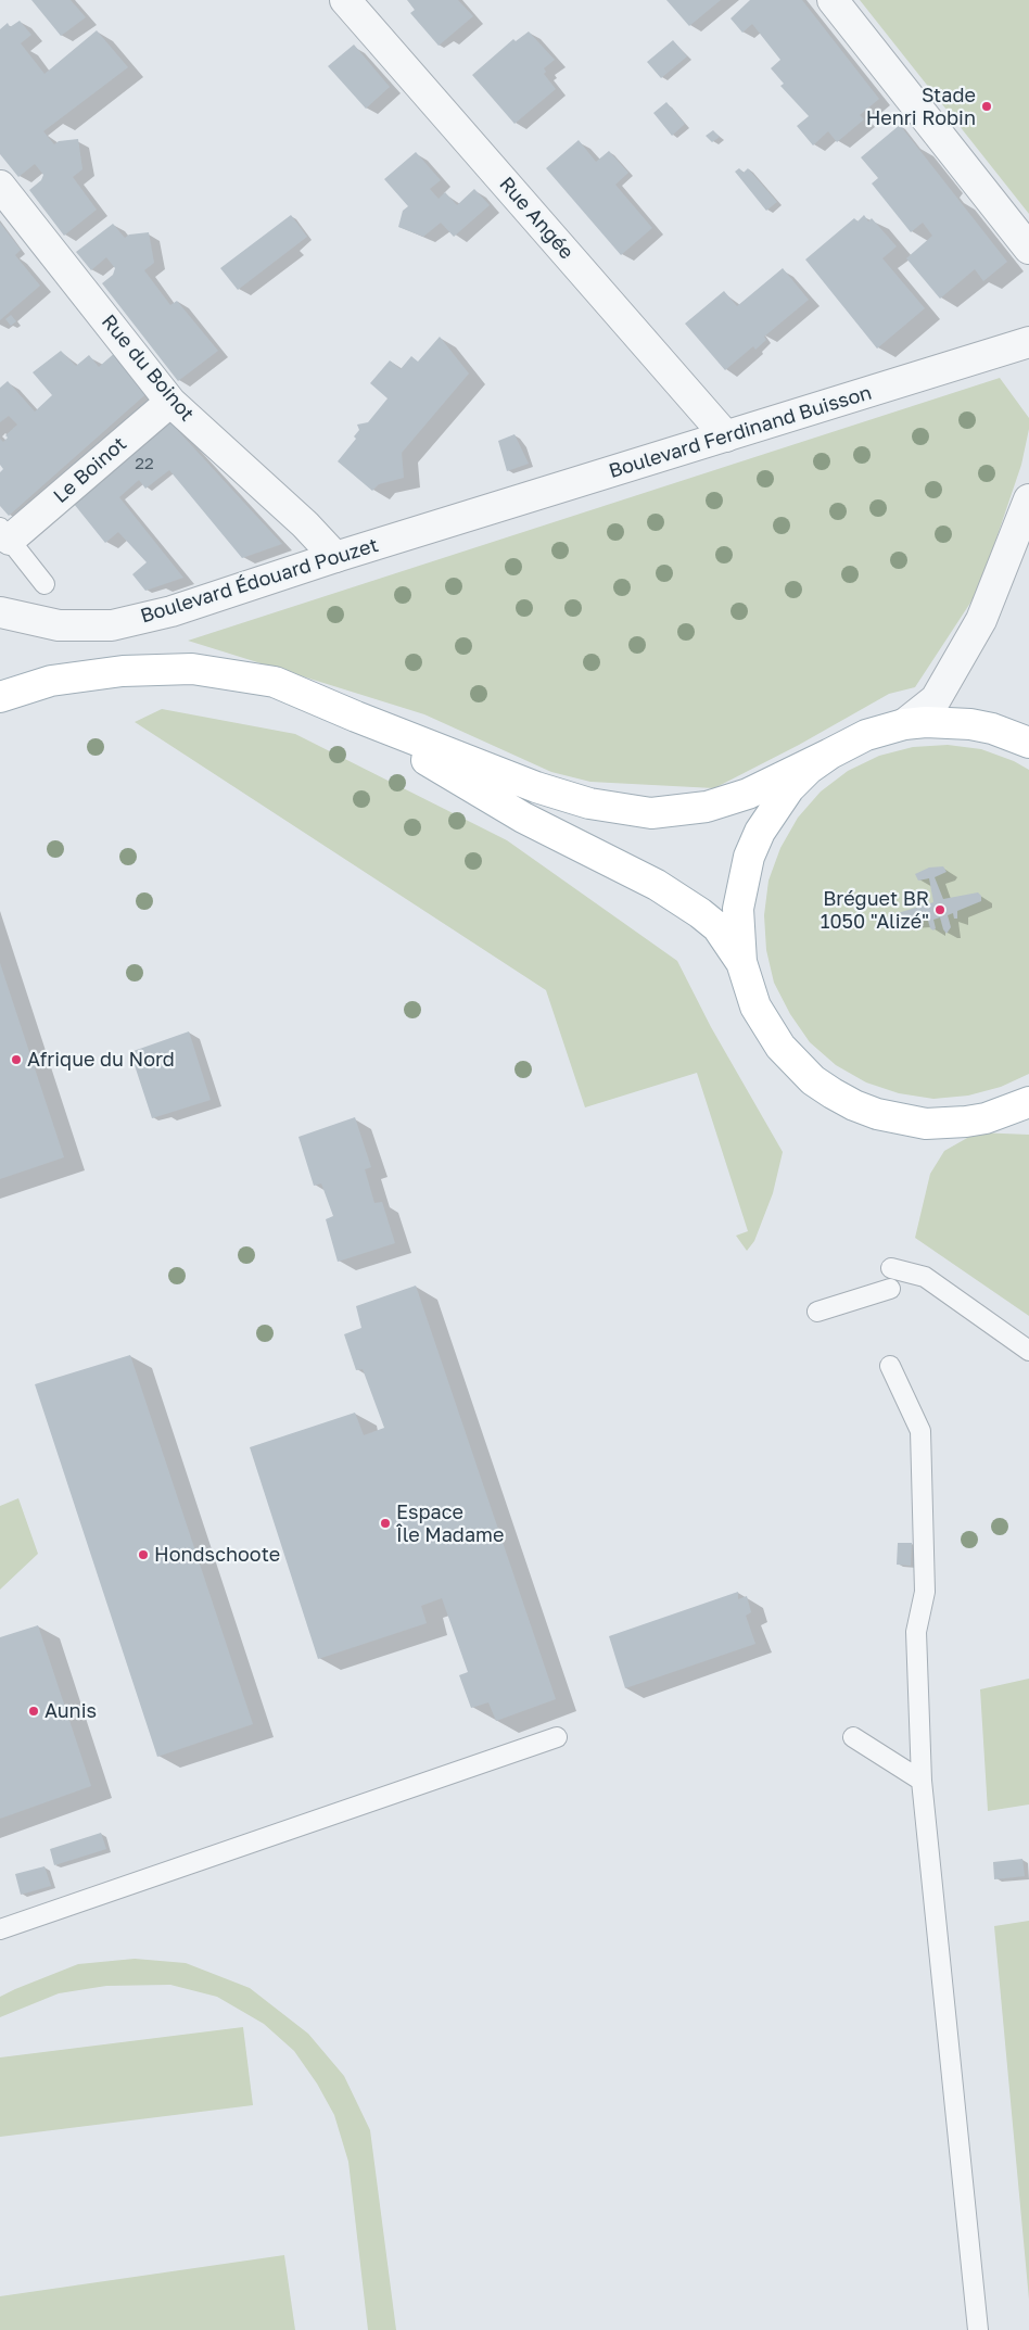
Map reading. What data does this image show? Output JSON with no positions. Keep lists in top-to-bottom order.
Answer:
{
  "streets": {
    "street": [
      "Rue Angée",
      "Rue du Boinot",
      "Boulevard Ferdinand Buisson",
      "Le Boinot",
      "Boulevard Édouard Pouzet"
    ]
  },
  "crossings": [
    ["Rue Angée", "Boulevard Ferdinand Buisson"],
    ["Rue du Boinot", "Le Boinot"],
    ["Rue du Boinot", "Boulevard Édouard Pouzet"],
    ["Boulevard Ferdinand Buisson", "Boulevard Édouard Pouzet"]
  ],
  "places": [
    "Stade Henri Robin",
    "Bréguet BR 1050 \"Alizé\"",
    "Afrique du Nord",
    "Espace Île Madame",
    "Hondschoote",
    "Aunis"
  ],
  "house_numbers": ["22"]
}
